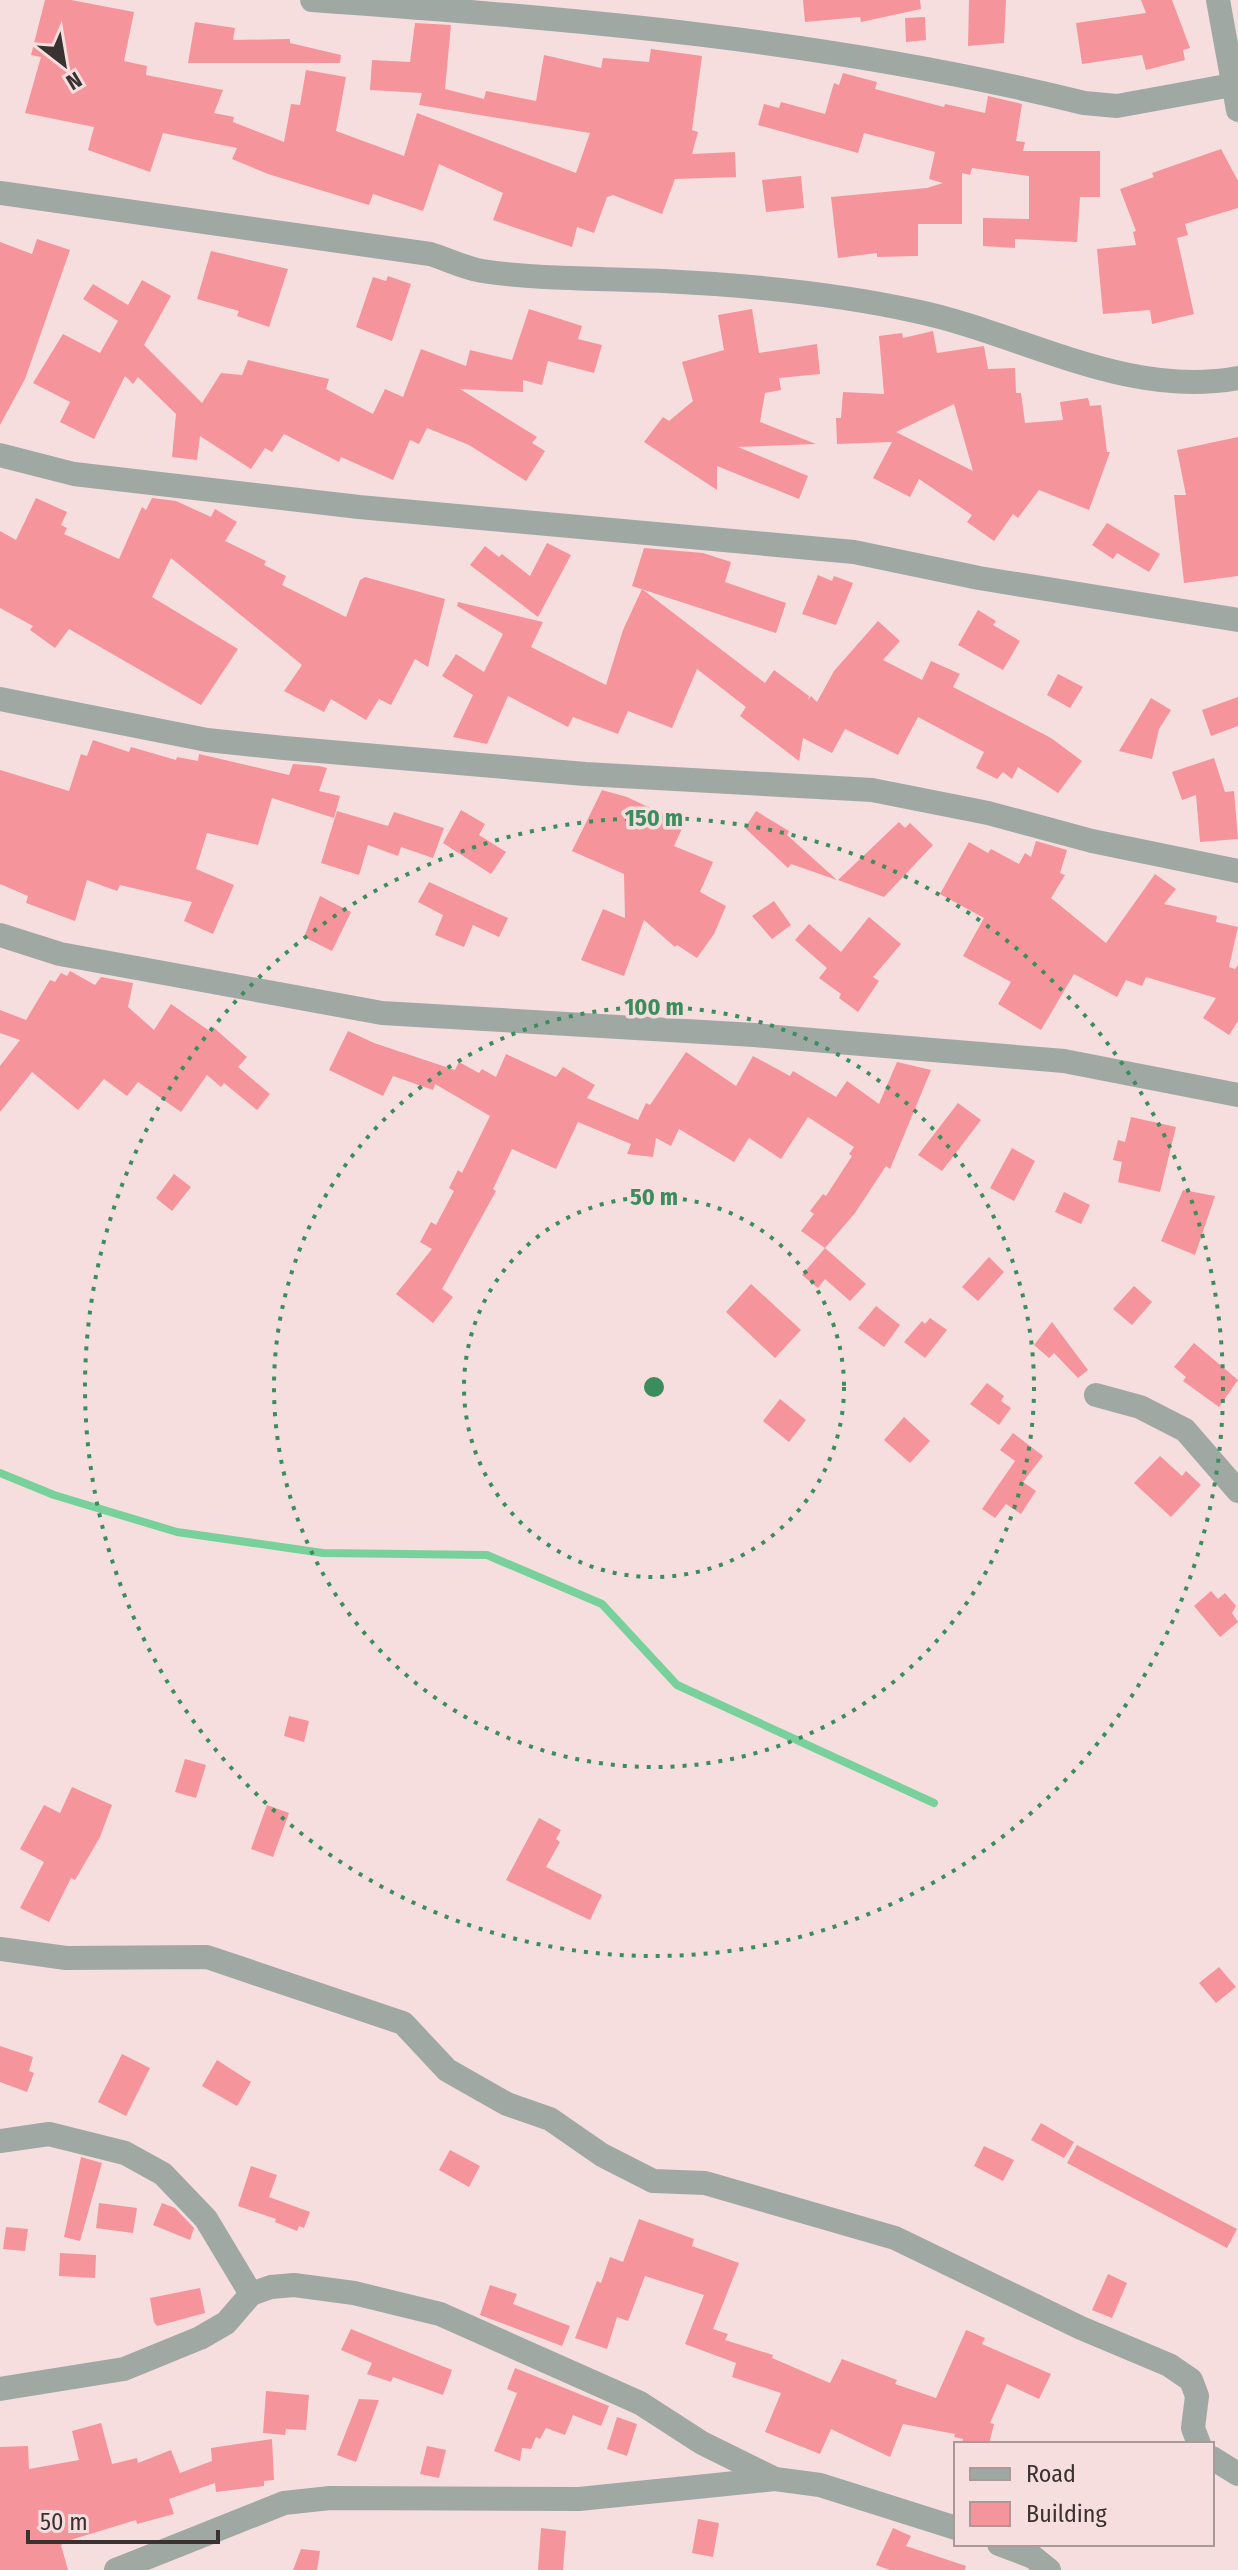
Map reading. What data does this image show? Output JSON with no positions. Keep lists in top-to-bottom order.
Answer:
{
  "legend": ["Road", "Building"],
  "scale_bar": "50 m",
  "north": "bottom right",
  "rings": ["150 m", "100 m", "50 m"]
}
